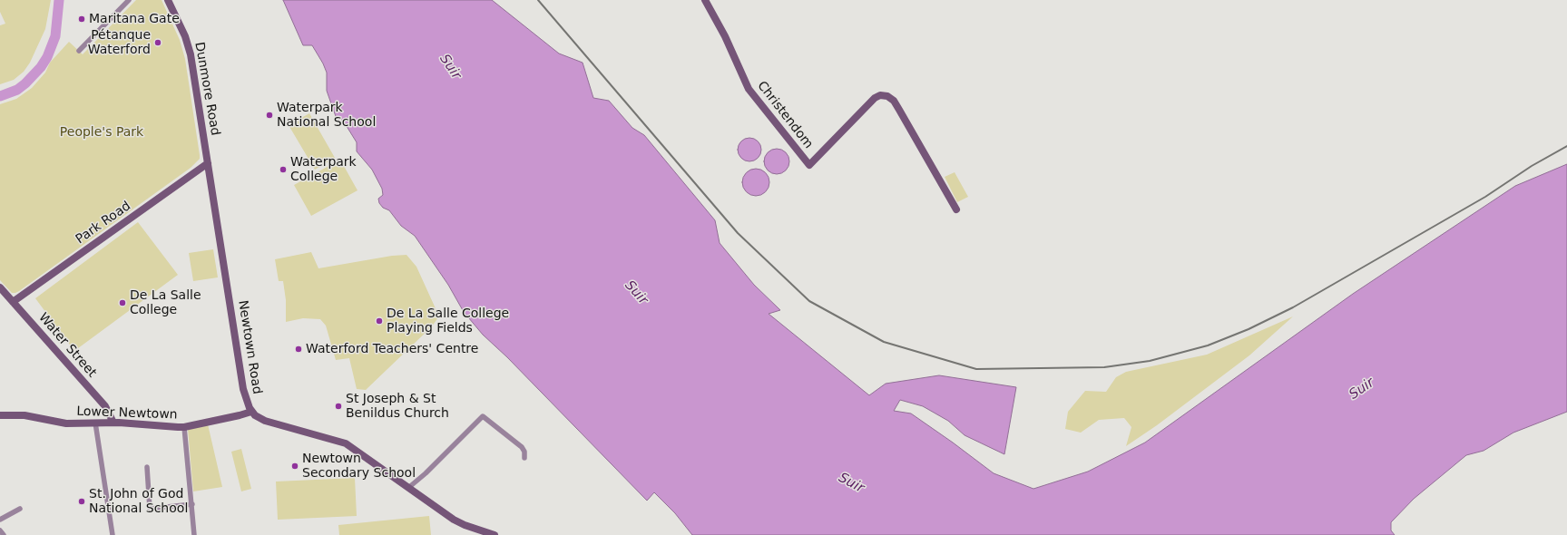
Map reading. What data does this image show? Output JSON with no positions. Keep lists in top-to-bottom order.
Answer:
{
  "streets": {
    "street": [
      "Dunmore Road",
      "Christendom",
      "Park Road",
      "Water Street",
      "Newtown Road",
      "Lower Newtown"
    ]
  },
  "crossings": [
    ["Dunmore Road", "Park Road"],
    ["Dunmore Road", "Newtown Road"],
    ["Park Road", "Water Street"],
    ["Park Road", "Newtown Road"],
    ["Water Street", "Lower Newtown"],
    ["Newtown Road", "Lower Newtown"]
  ],
  "water": ["Suir"],
  "parks": ["People's Park"],
  "places": [
    "Maritana Gate",
    "Pétanque Waterford",
    "Waterpark National School",
    "Waterpark College",
    "De La Salle College",
    "De La Salle College Playing Fields",
    "Waterford Teachers' Centre",
    "St Joseph & St Benildus Church",
    "Newtown Secondary School",
    "St. John of God National School"
  ]
}
